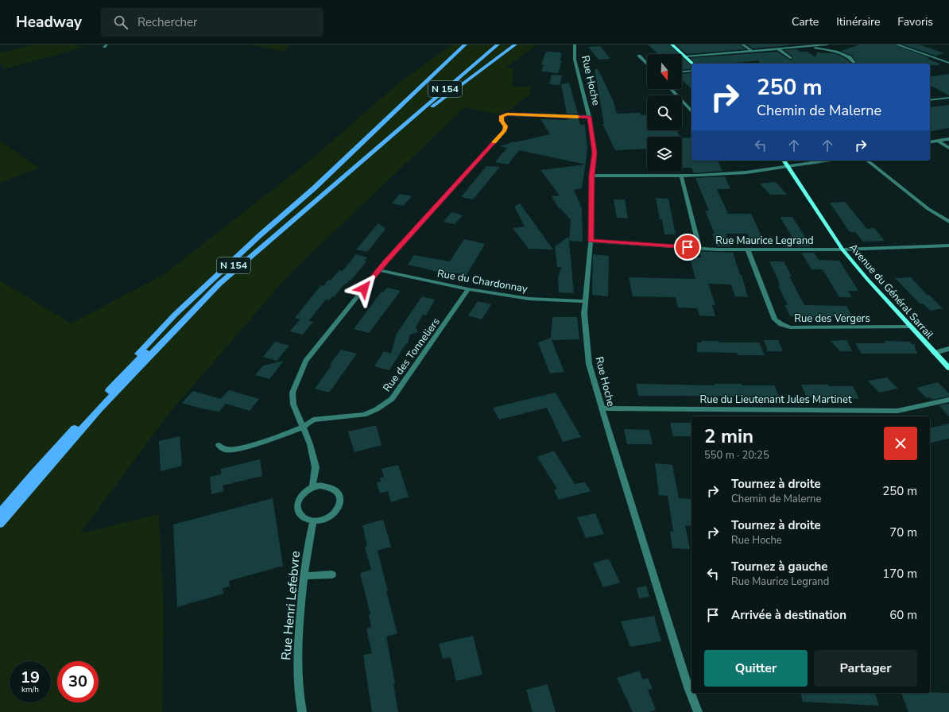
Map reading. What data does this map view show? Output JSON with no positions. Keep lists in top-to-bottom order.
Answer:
{
  "streets": {
    "main road": ["N 154"],
    "street": [
      "Rue Hoche",
      "Rue Maurice Legrand",
      "Rue du Chardonnay",
      "Avenue du Général Sarrail",
      "Rue des Vergers",
      "Rue des Tonneliers",
      "Rue du Lieutenant Jules Martinet",
      "Rue Henri Lefebvre"
    ]
  },
  "crossings": [
    ["Rue Hoche", "Rue Maurice Legrand"],
    ["Rue Hoche", "Rue du Chardonnay"],
    ["Rue Hoche", "Rue du Lieutenant Jules Martinet"],
    ["Rue Maurice Legrand", "Avenue du Général Sarrail"],
    ["Rue Maurice Legrand", "Rue des Vergers"],
    ["Rue du Chardonnay", "Rue des Tonneliers"],
    ["Avenue du Général Sarrail", "Rue des Vergers"]
  ],
  "north": "bottom",
  "page": {
    "header": "Headway",
    "search": "Rechercher",
    "nav": ["Carte", "Itinéraire", "Favoris"],
    "turn": ["250 m", "Chemin de Malerne"],
    "heading": ["2 min", "550 m · 20:25"],
    "list": [
      {
        "name": "Tournez à droite",
        "note": "Chemin de Malerne",
        "value": "250 m"
      },
      {
        "name": "Tournez à droite",
        "note": "Rue Hoche",
        "value": "70 m"
      },
      {
        "name": "Tournez à gauche",
        "note": "Rue Maurice Legrand",
        "value": "170 m"
      },
      {
        "name": "Arrivée à destination",
        "value": "60 m"
      }
    ],
    "buttons": ["Quitter", "Partager"],
    "speed": "19 km/h",
    "limit": "30"
  }
}
